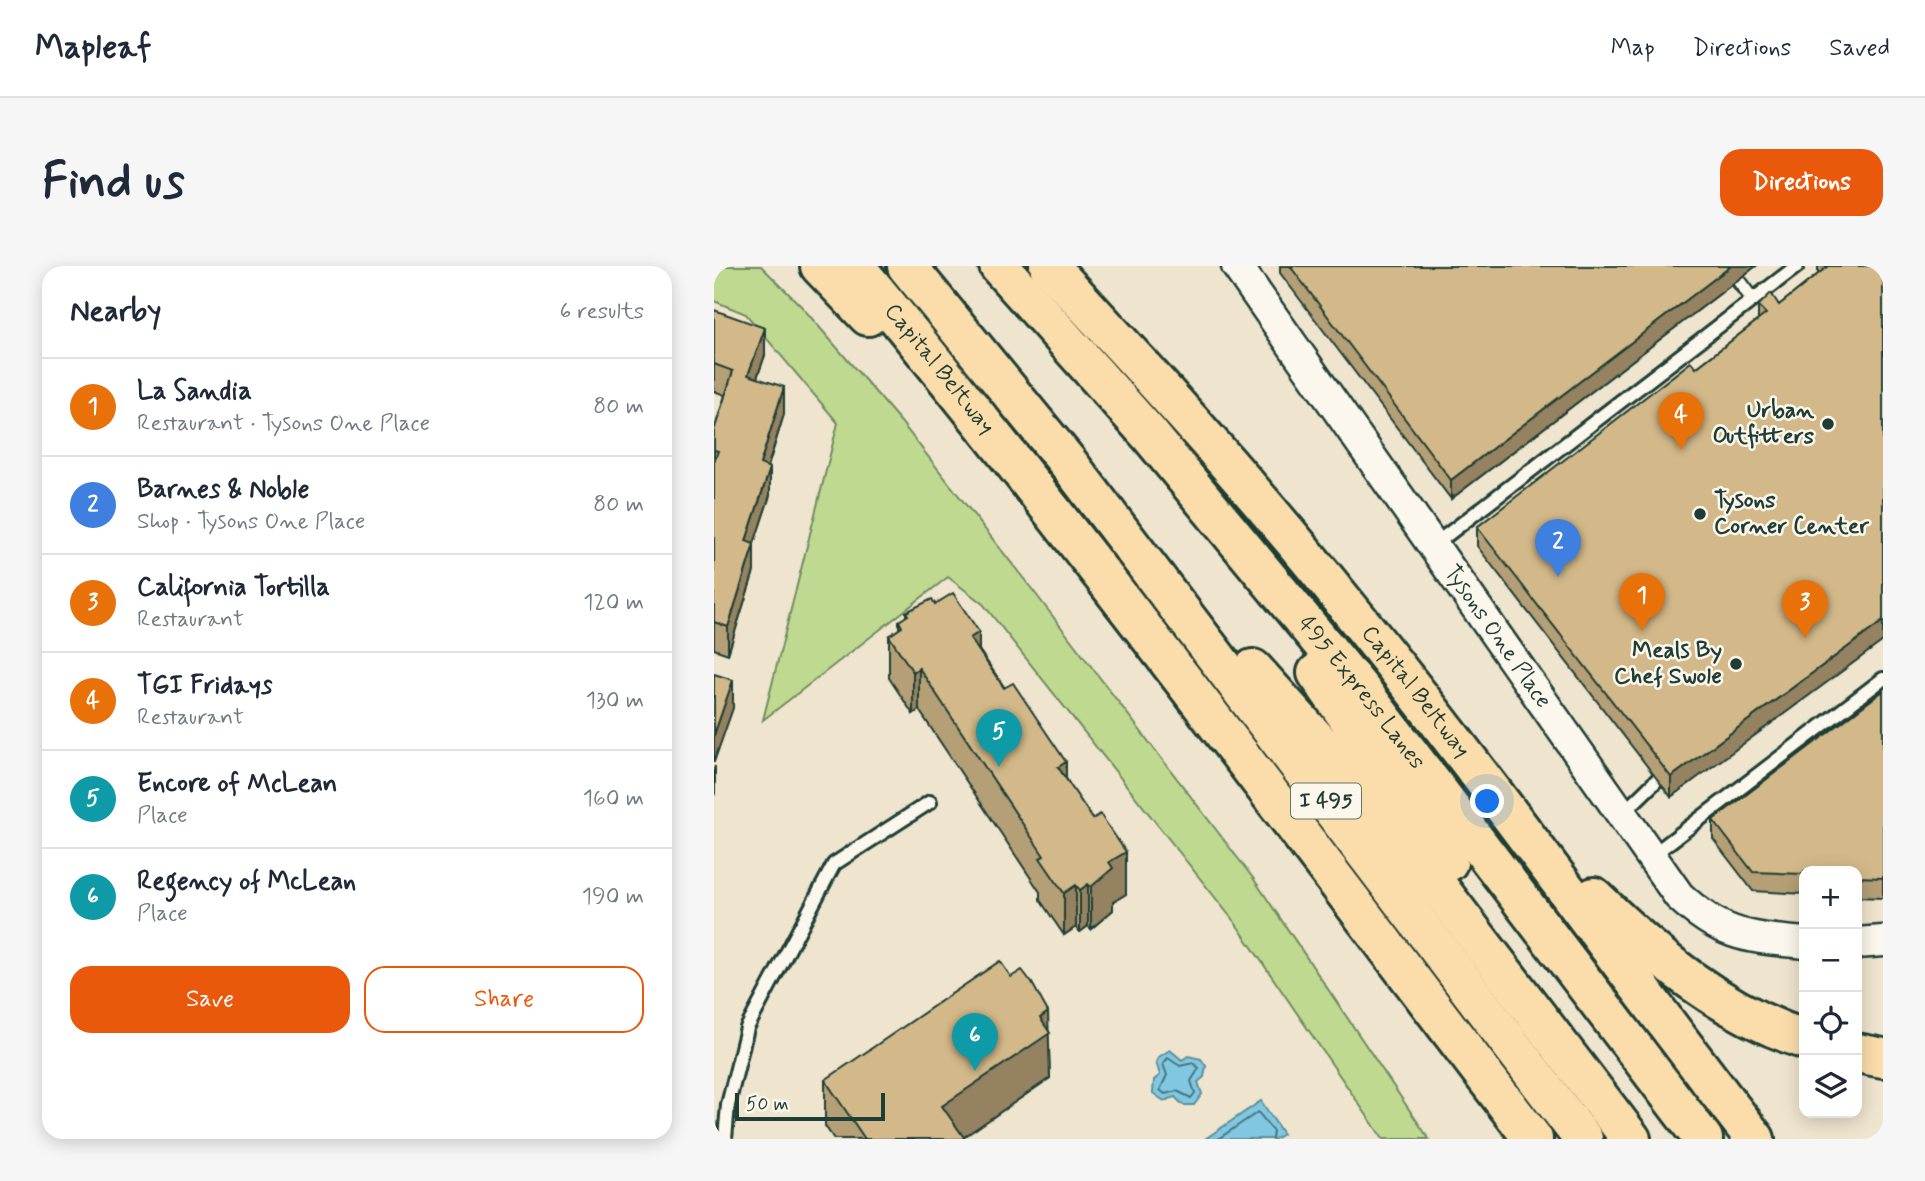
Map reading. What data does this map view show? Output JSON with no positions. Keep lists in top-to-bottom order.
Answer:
{
  "streets": {
    "highway": ["Capital Beltway", "495 Express Lanes", "I 495"],
    "street": ["Tysons One Place"]
  },
  "places": ["Urban Outfitters", "Tysons Corner Center", "Meals By Chef Swole"],
  "scale_bar": "50 m",
  "page": {
    "header": "Mapleaf",
    "nav": ["Map", "Directions", "Saved"],
    "buttons": [
      "Directions",
      ["Save", "Share"]
    ],
    "title": "Find us",
    "heading": ["Nearby", "6 results"],
    "list": [
      {
        "mark": "1",
        "name": "La Sandia",
        "note": "Restaurant · Tysons One Place",
        "value": "80 m"
      },
      {
        "mark": "2",
        "name": "Barnes & Noble",
        "note": "Shop · Tysons One Place",
        "value": "80 m"
      },
      {
        "mark": "3",
        "name": "California Tortilla",
        "note": "Restaurant",
        "value": "120 m"
      },
      {
        "mark": "4",
        "name": "TGI Fridays",
        "note": "Restaurant",
        "value": "130 m"
      },
      {
        "mark": "5",
        "name": "Encore of McLean",
        "note": "Place",
        "value": "160 m"
      },
      {
        "mark": "6",
        "name": "Regency of McLean",
        "note": "Place",
        "value": "190 m"
      }
    ],
    "pins": [
      "4",
      "2",
      "1",
      "3",
      "5",
      "6"
    ],
    "map_buttons": ["+", "−"],
    "scale": "50 m"
  }
}
